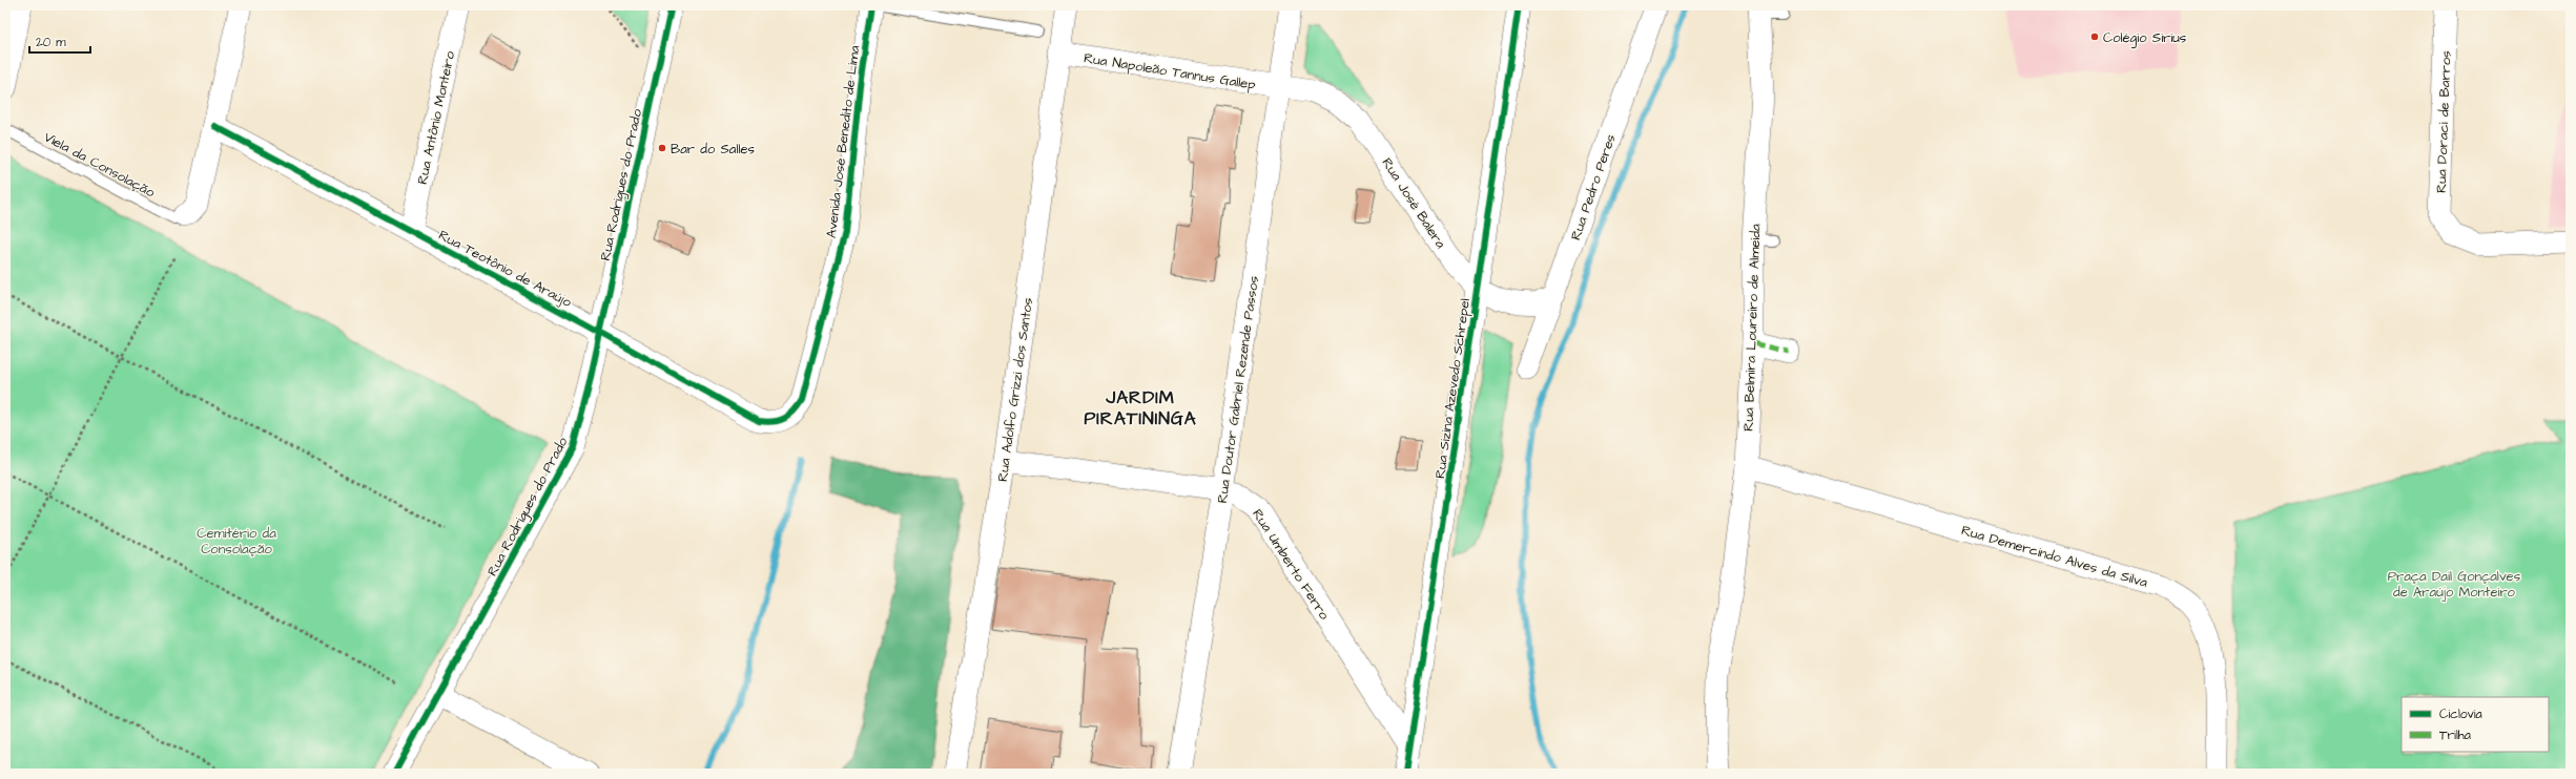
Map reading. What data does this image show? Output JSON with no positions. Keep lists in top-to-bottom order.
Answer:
{
  "streets": {
    "street": [
      "Rua Napoleão Tannus Gallep",
      "Rua Antônio Monteiro",
      "Rua Doraci de Barros",
      "Avenida José Benedito de Lima",
      "Rua Rodrigues do Prado",
      "Rua Pedro Peres",
      "Rua José Balera",
      "Rua Teotônio de Araújo",
      "Rua Belmira Loureiro de Almeida",
      "Rua Sizina Azevedo Schrepel",
      "Rua Adolfo Grizzi dos Santos",
      "Rua Doutor Gabriel Rezende Passos",
      "Rua Demercindo Alves da Silva",
      "Rua Umberto Ferro"
    ],
    "lane": ["Viela da Consolação"]
  },
  "crossings": [
    ["Rua Napoleão Tannus Gallep", "Rua José Balera"],
    ["Rua Napoleão Tannus Gallep", "Rua Adolfo Grizzi dos Santos"],
    ["Rua Napoleão Tannus Gallep", "Rua Doutor Gabriel Rezende Passos"],
    ["Rua Antônio Monteiro", "Rua Teotônio de Araújo"],
    ["Avenida José Benedito de Lima", "Rua Teotônio de Araújo"],
    ["Rua Rodrigues do Prado", "Rua Teotônio de Araújo"],
    ["Rua Pedro Peres", "Rua José Balera"],
    ["Rua José Balera", "Rua Sizina Azevedo Schrepel"],
    ["Rua José Balera", "Rua Doutor Gabriel Rezende Passos"],
    ["Rua Belmira Loureiro de Almeida", "Rua Demercindo Alves da Silva"],
    ["Rua Sizina Azevedo Schrepel", "Rua Umberto Ferro"],
    ["Rua Adolfo Grizzi dos Santos", "Rua Umberto Ferro"],
    ["Rua Doutor Gabriel Rezende Passos", "Rua Umberto Ferro"]
  ],
  "districts": ["JARDIM PIRATININGA"],
  "parks": ["Cemitério da Consolação", "Praça Dail Gonçalves de Araújo Monteiro"],
  "places": ["Colégio Sirius", "Bar do Salles"],
  "legend": ["Ciclovia", "Trilha"],
  "scale_bar": "20 m"
}
